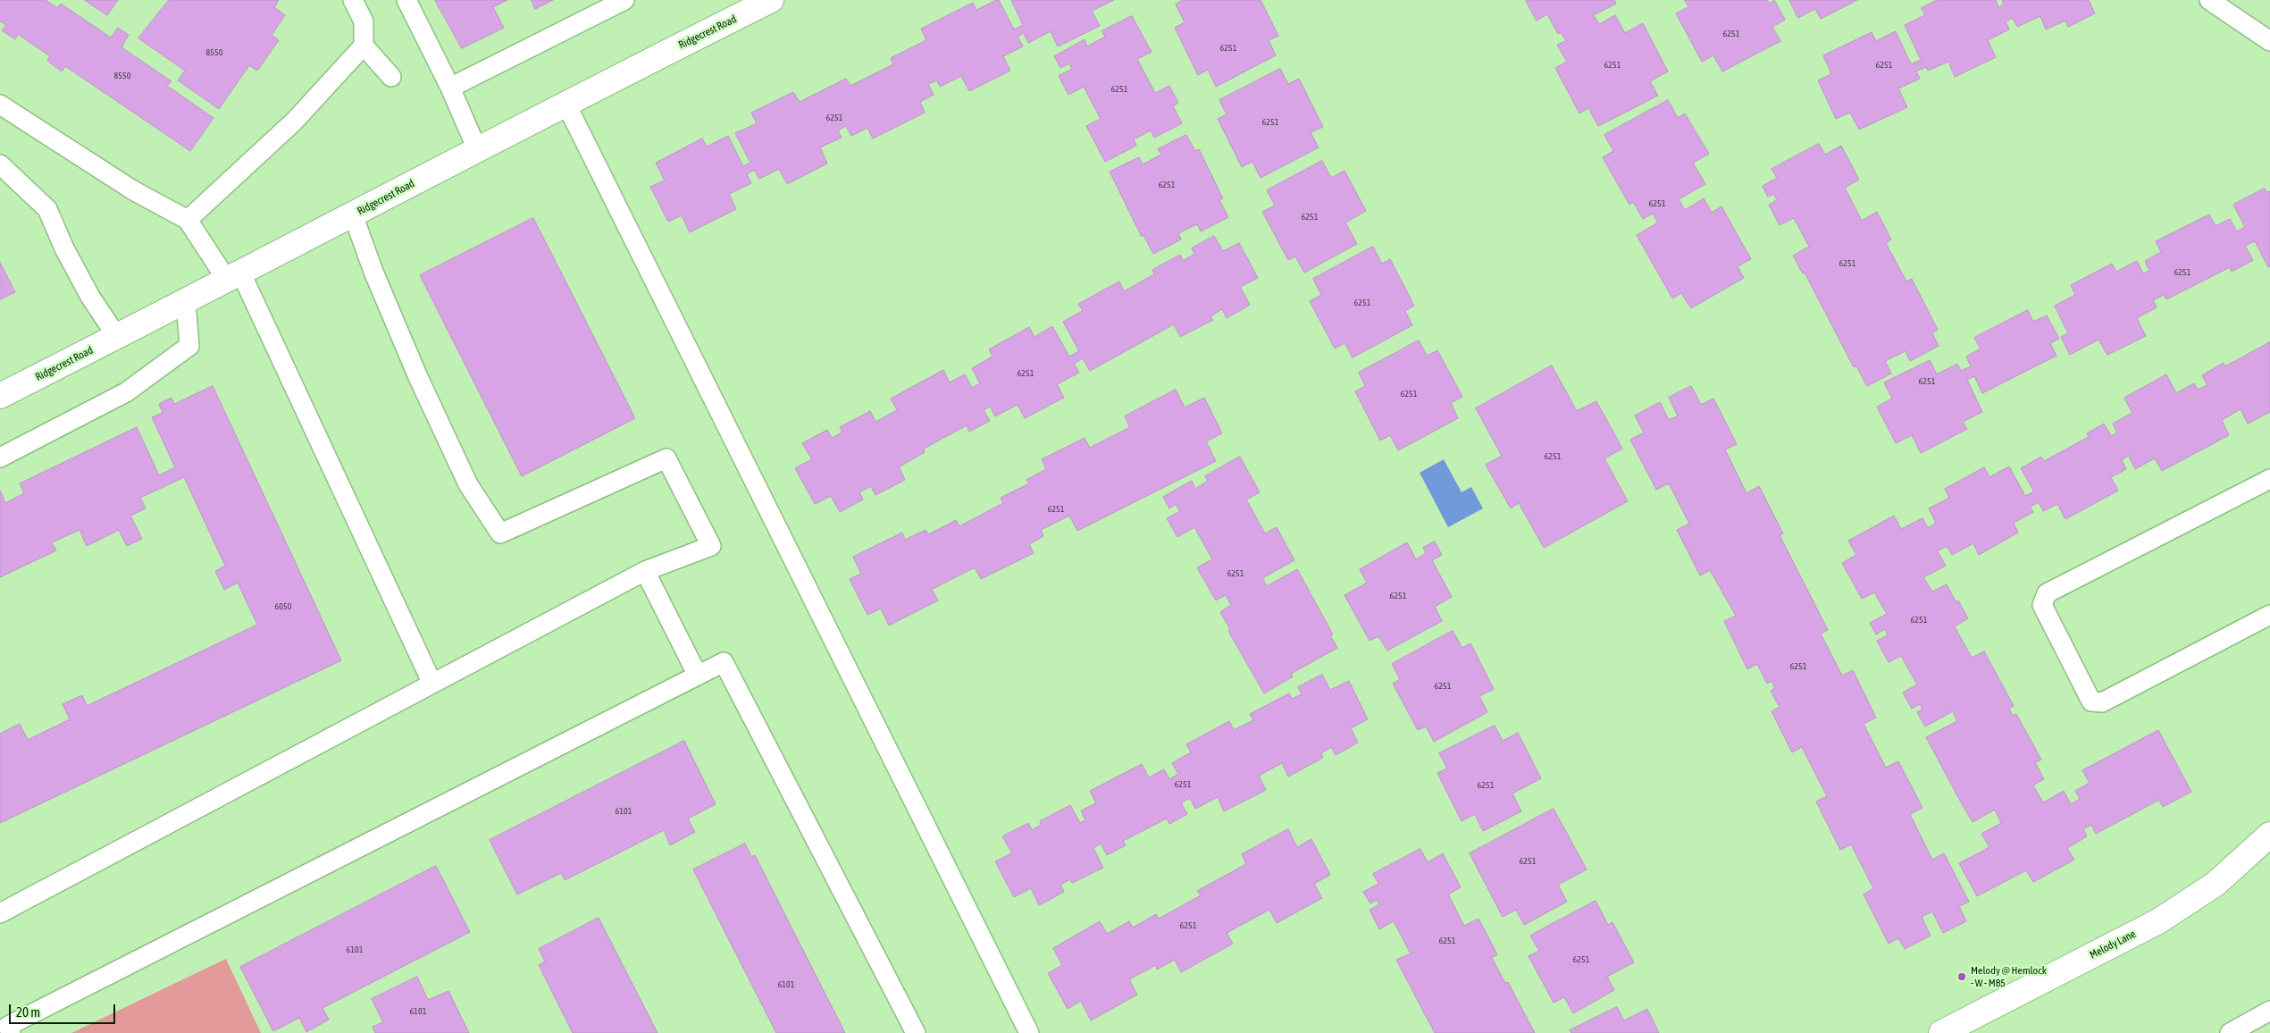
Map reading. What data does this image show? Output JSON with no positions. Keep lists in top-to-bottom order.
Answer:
{
  "streets": {
    "street": ["Ridgecrest Road", "Melody Lane"]
  },
  "places": ["Melody @ Hemlock - W - MB5"],
  "house_numbers": [
    "6251",
    "6251",
    "8550",
    "6251",
    "6251",
    "8550",
    "6251",
    "6251",
    "6251",
    "6251",
    "6251",
    "6251",
    "6251",
    "6251",
    "6251",
    "6251",
    "6251",
    "6251",
    "6251",
    "6251",
    "6251",
    "6251",
    "6050",
    "6251",
    "6251",
    "6251",
    "6251",
    "6251",
    "6101",
    "6251",
    "6251",
    "6251",
    "6101",
    "6251",
    "6101",
    "6101"
  ],
  "scale_bar": "20 m"
}
